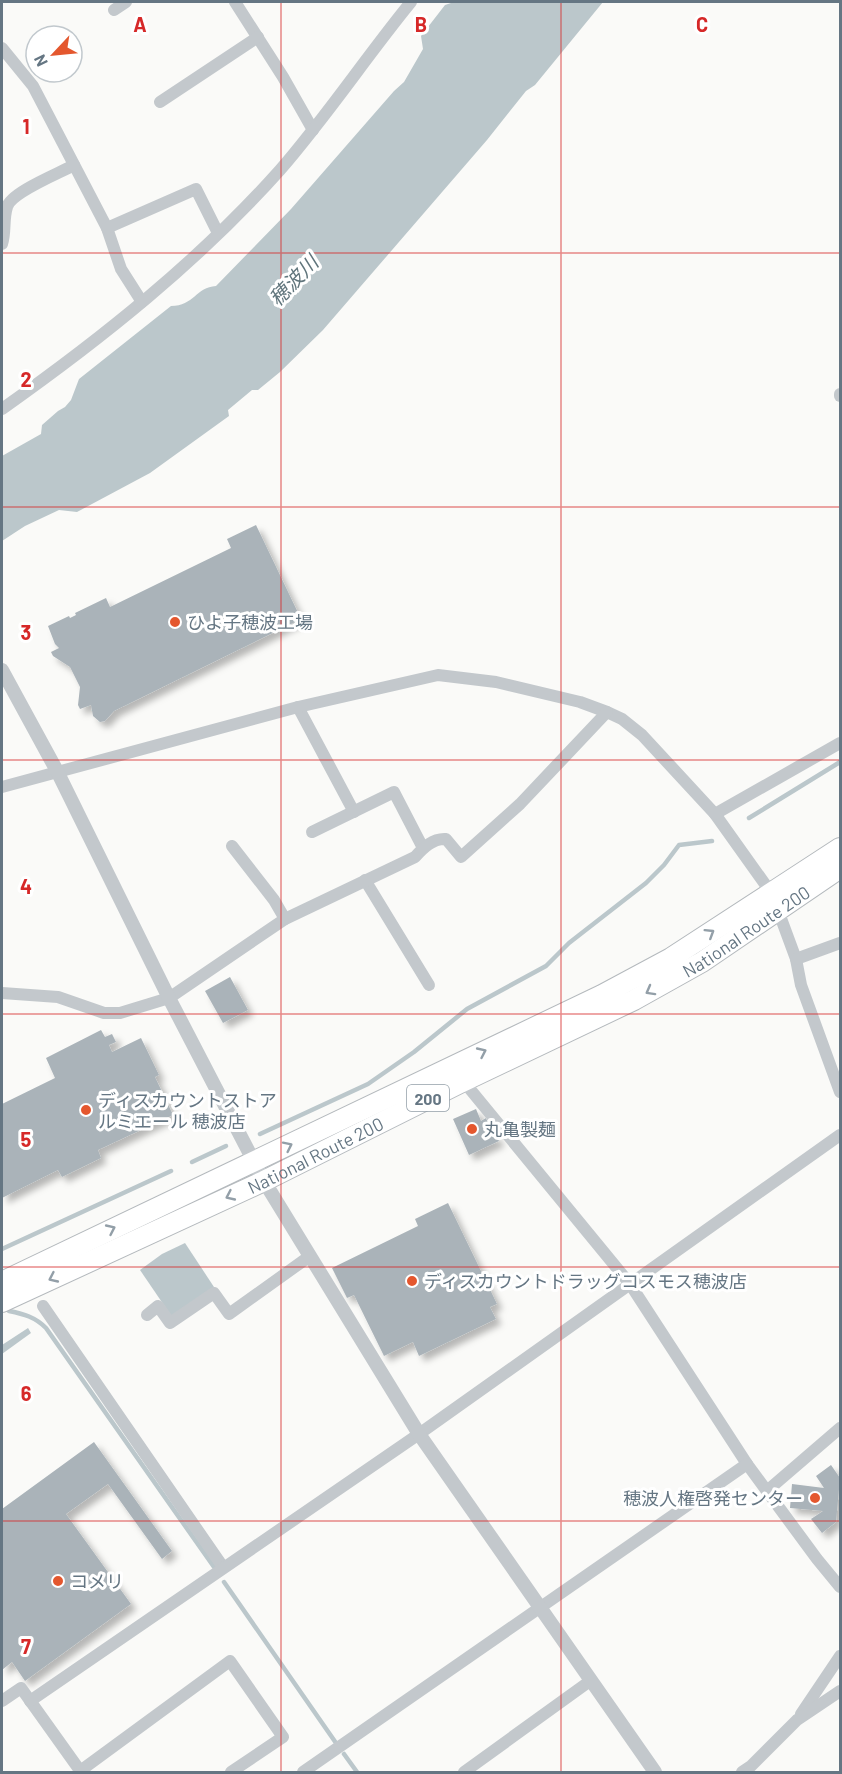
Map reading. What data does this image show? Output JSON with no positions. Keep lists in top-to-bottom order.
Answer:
{
  "streets": {
    "highway": ["National Route 200", "200"]
  },
  "water": ["穂波川"],
  "places": [
    "ひよ子穂波工場",
    "ディスカウントストア ルミエール 穂波店",
    "丸亀製麺",
    "ディスカウントドラッグコスモス穂波店",
    "穂波人権啓発センター",
    "コメリ"
  ],
  "north": "bottom left",
  "grid": {
    "columns": ["A", "B", "C"],
    "rows": [
      "1",
      "2",
      "3",
      "4",
      "5",
      "6",
      "7"
    ]
  }
}
